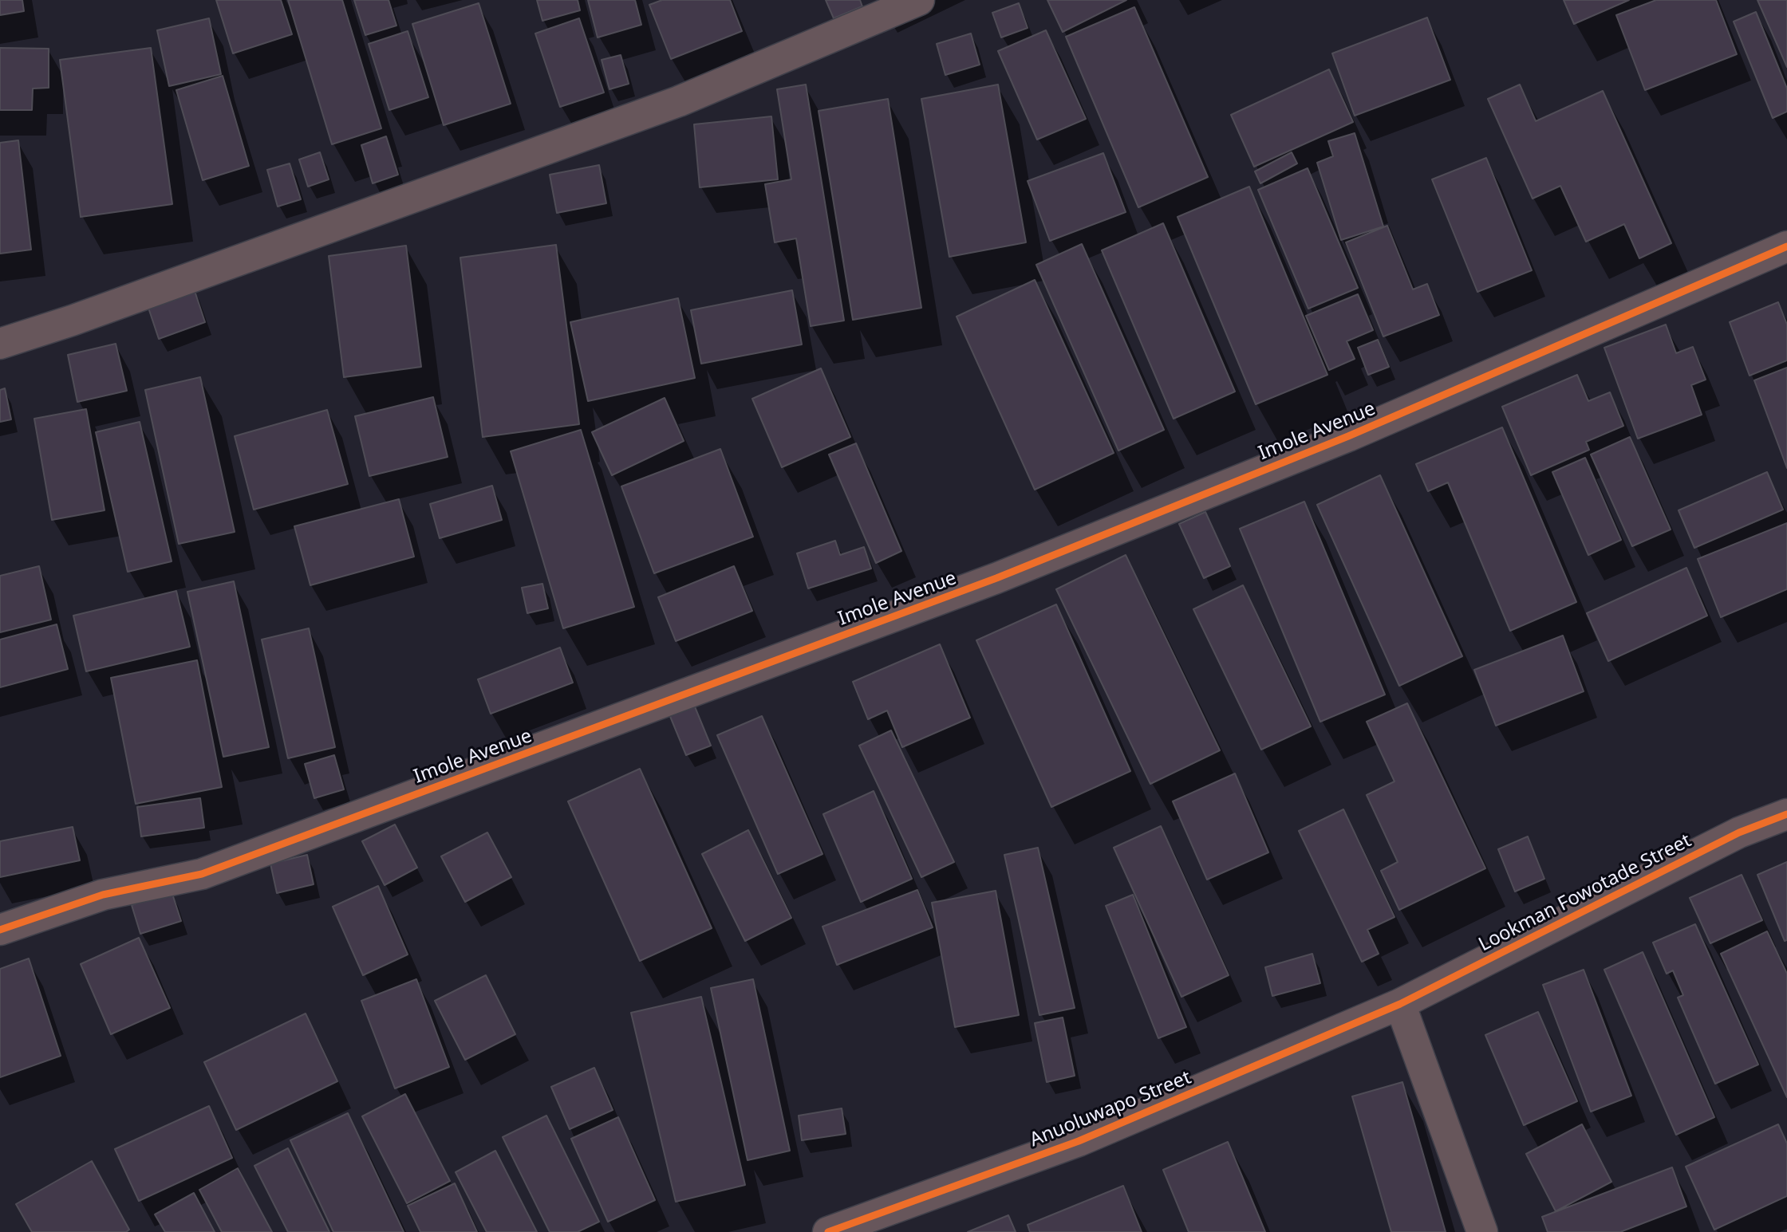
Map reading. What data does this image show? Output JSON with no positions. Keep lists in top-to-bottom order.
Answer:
{
  "streets": {
    "street": ["Imole Avenue", "Lookman Fowotade Street", "Anuoluwapo Street"]
  },
  "crossings": [
    ["Lookman Fowotade Street", "Anuoluwapo Street"]
  ]
}
